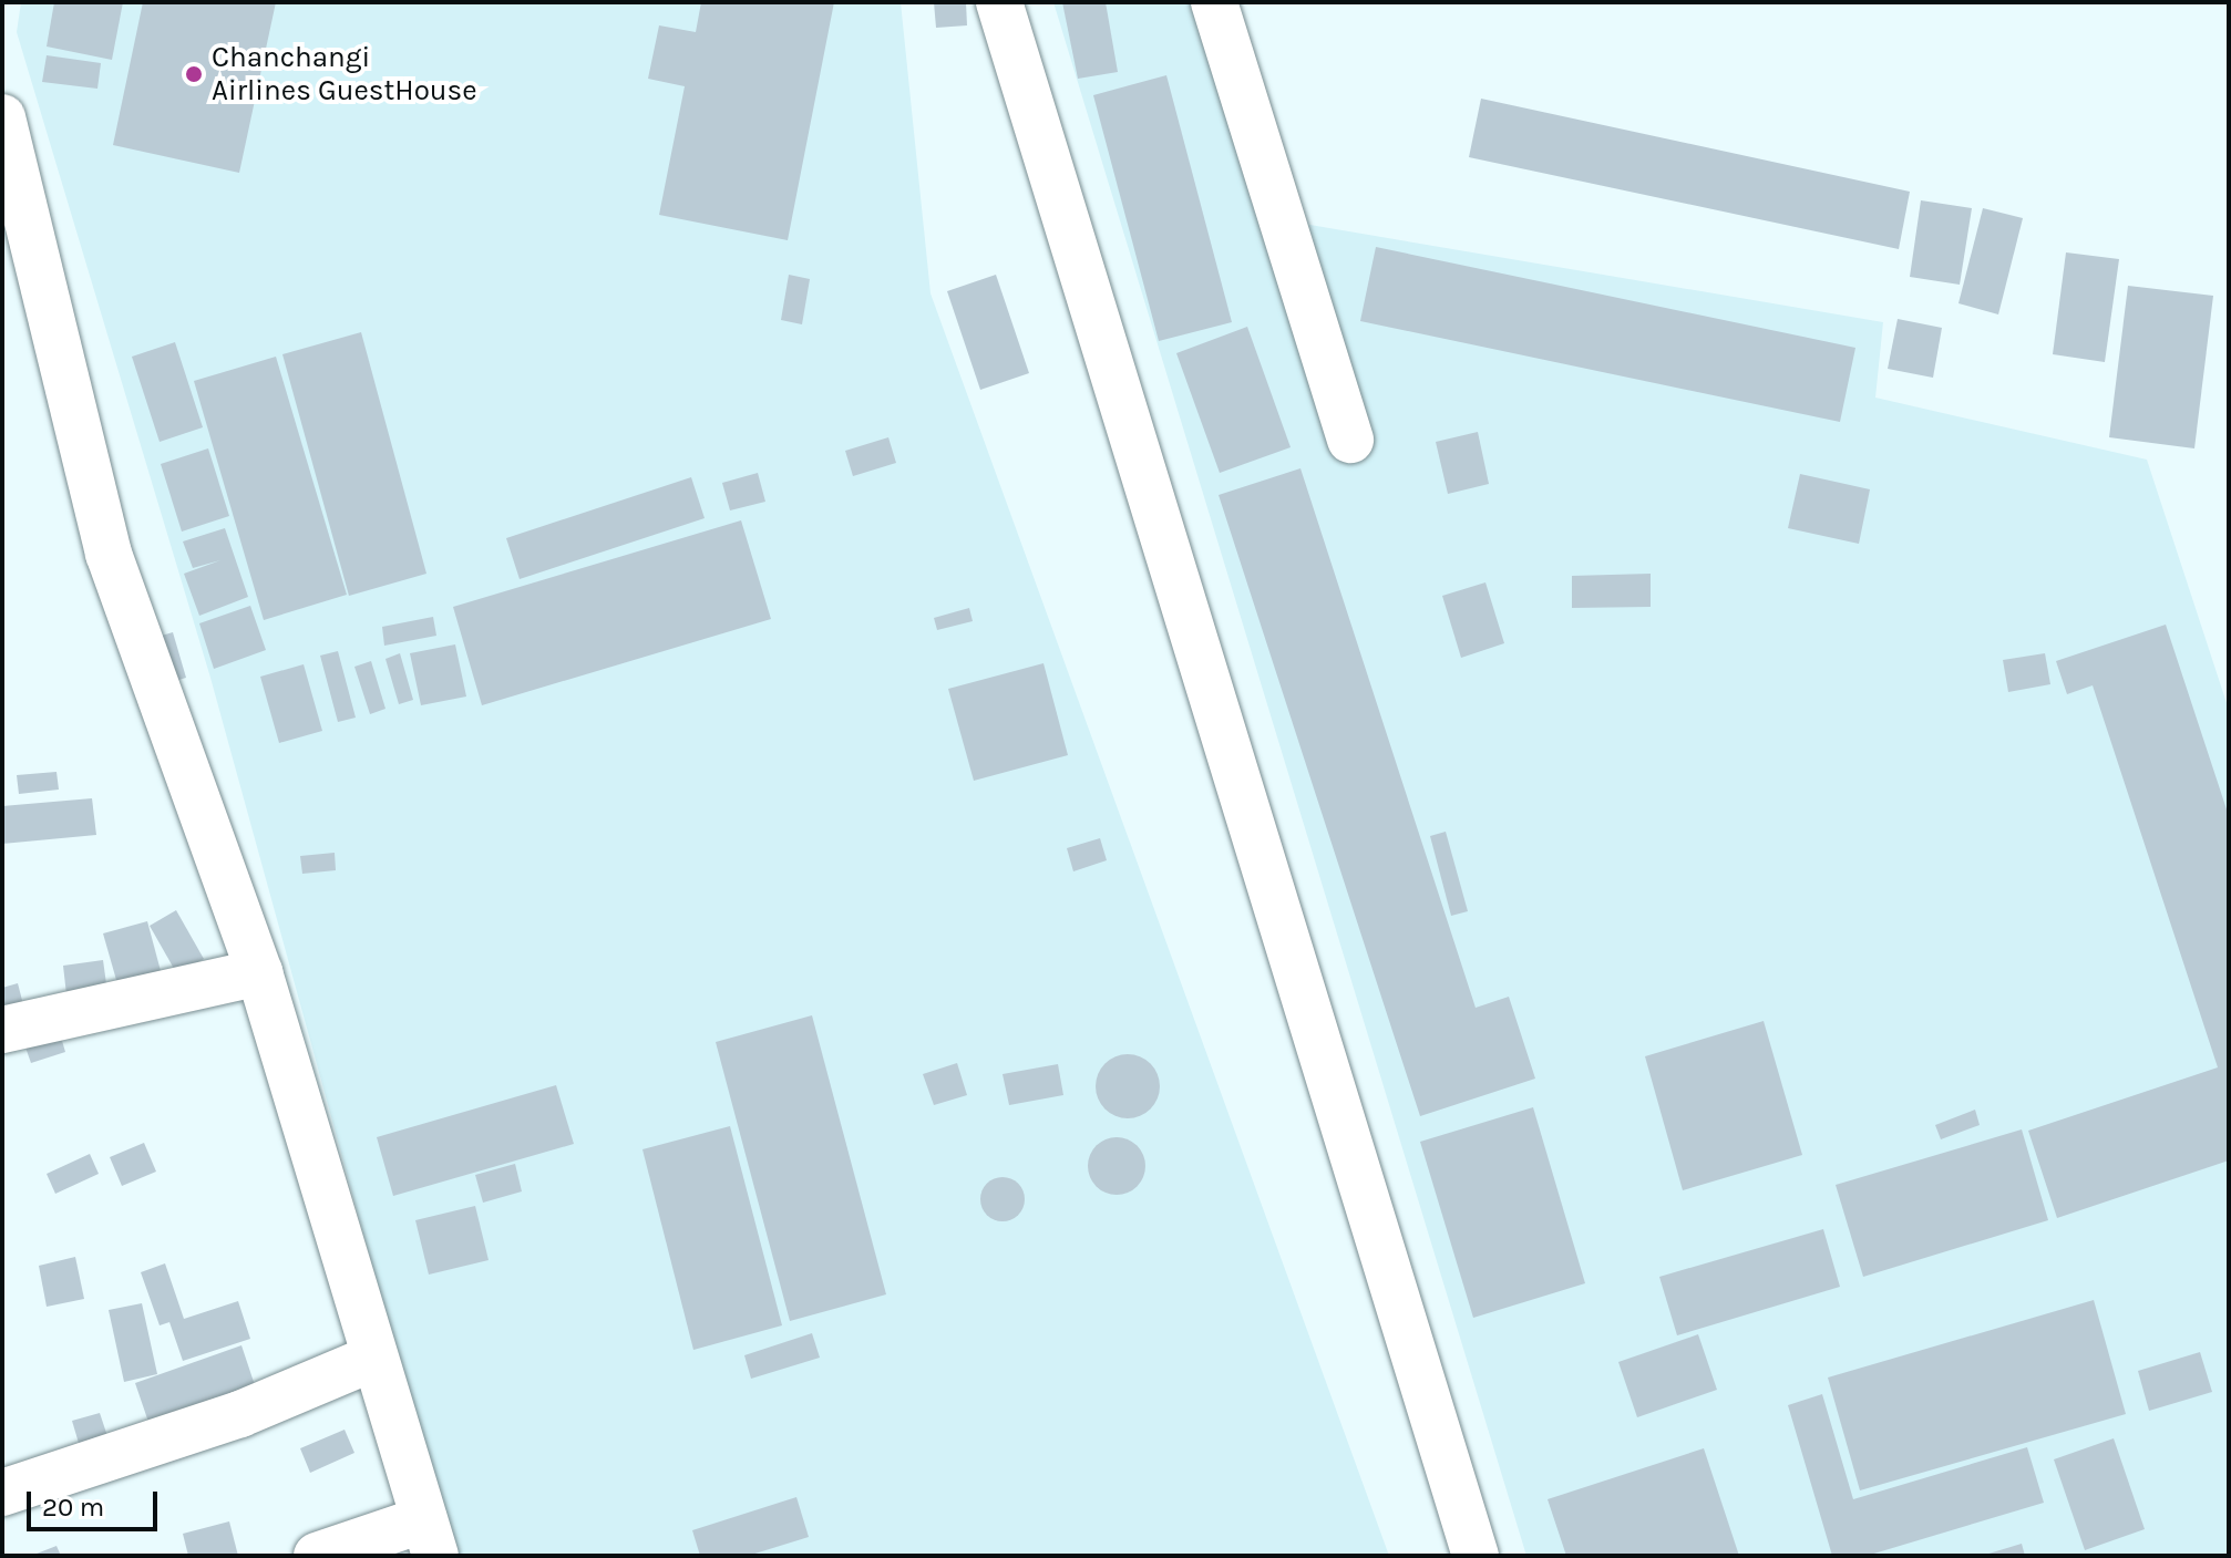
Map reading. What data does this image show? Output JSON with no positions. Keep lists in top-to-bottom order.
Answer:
{
  "places": ["Chanchangi Airlines GuestHouse"],
  "scale_bar": "20 m"
}
